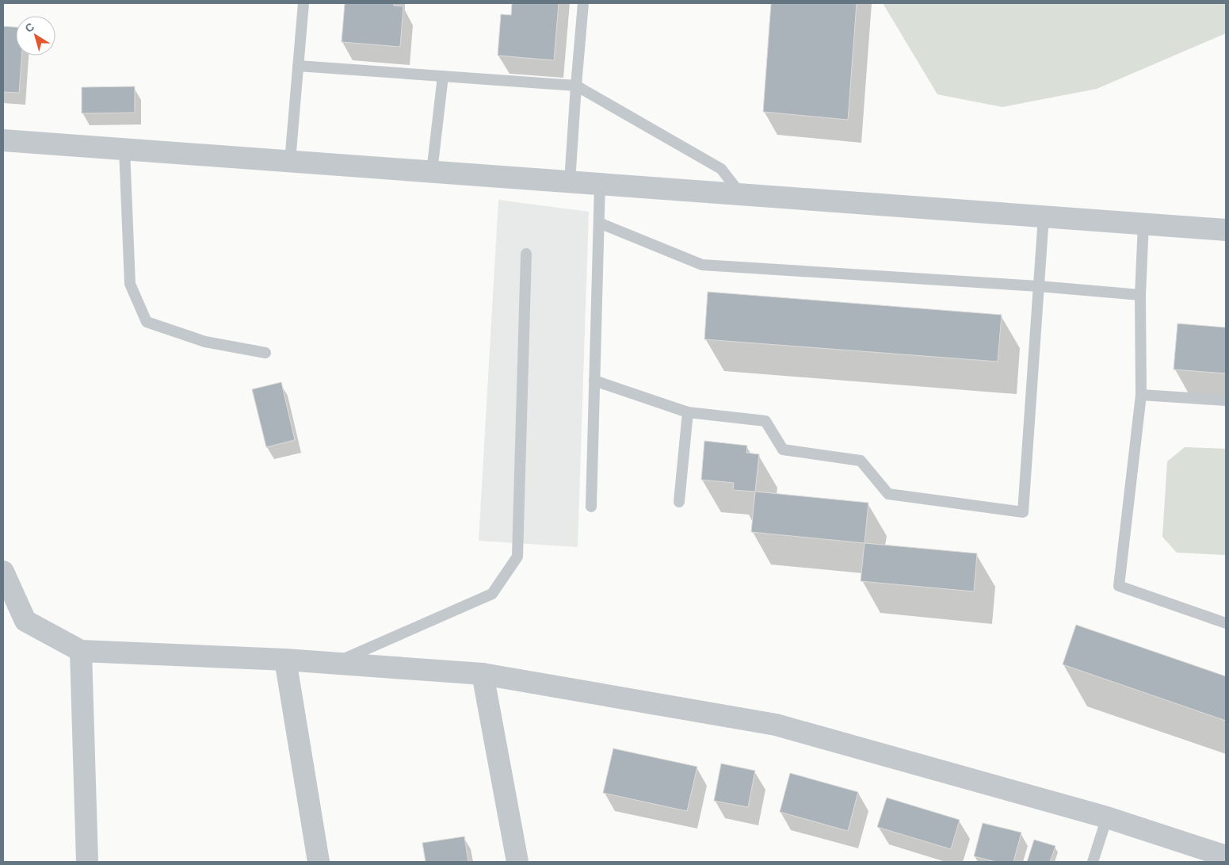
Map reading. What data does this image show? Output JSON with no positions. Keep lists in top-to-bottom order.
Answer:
{
  "north": "top left"
}
